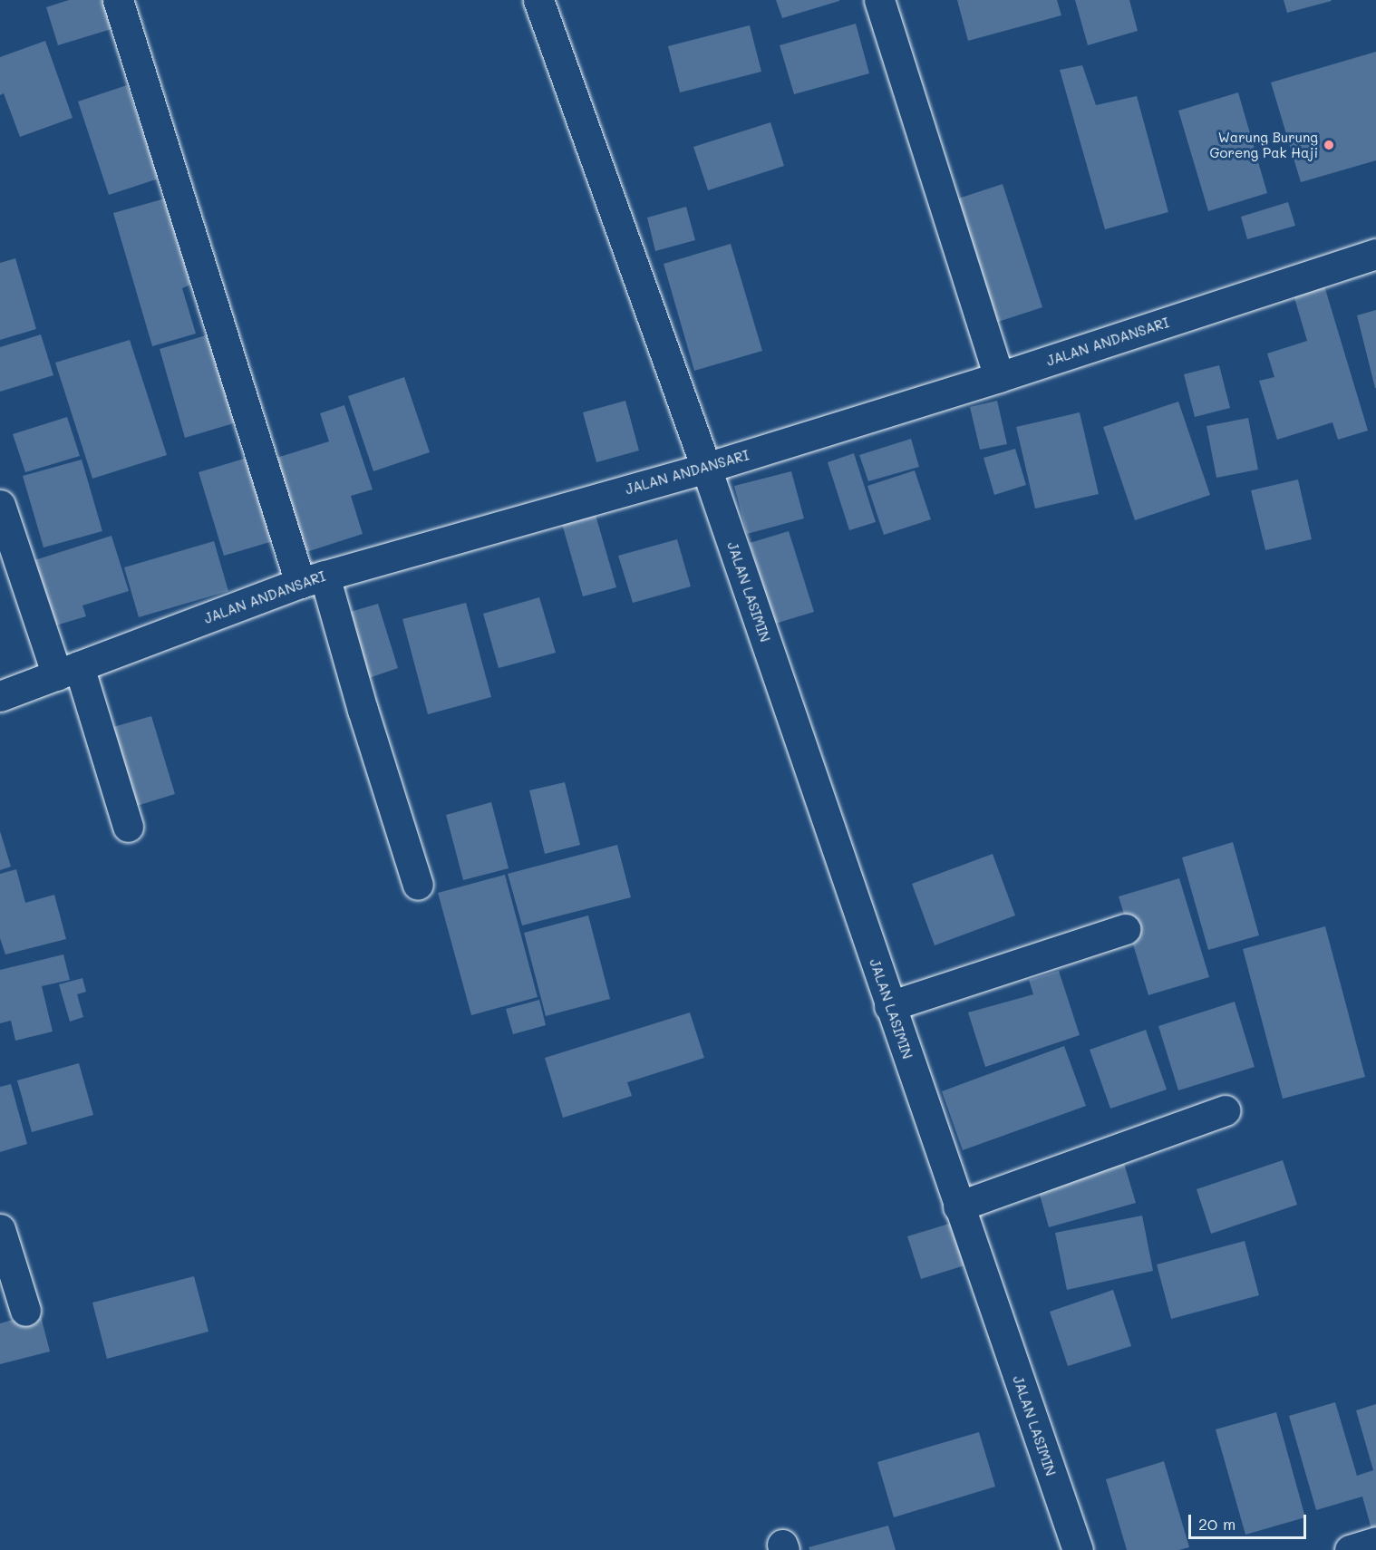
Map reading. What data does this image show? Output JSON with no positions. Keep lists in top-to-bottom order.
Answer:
{
  "streets": {
    "street": ["JALAN ANDANSARI", "JALAN LASIMIN"]
  },
  "crossings": [
    ["JALAN ANDANSARI", "JALAN LASIMIN"]
  ],
  "places": ["Warung Burung Goreng Pak Haji"],
  "scale_bar": "20 m"
}
